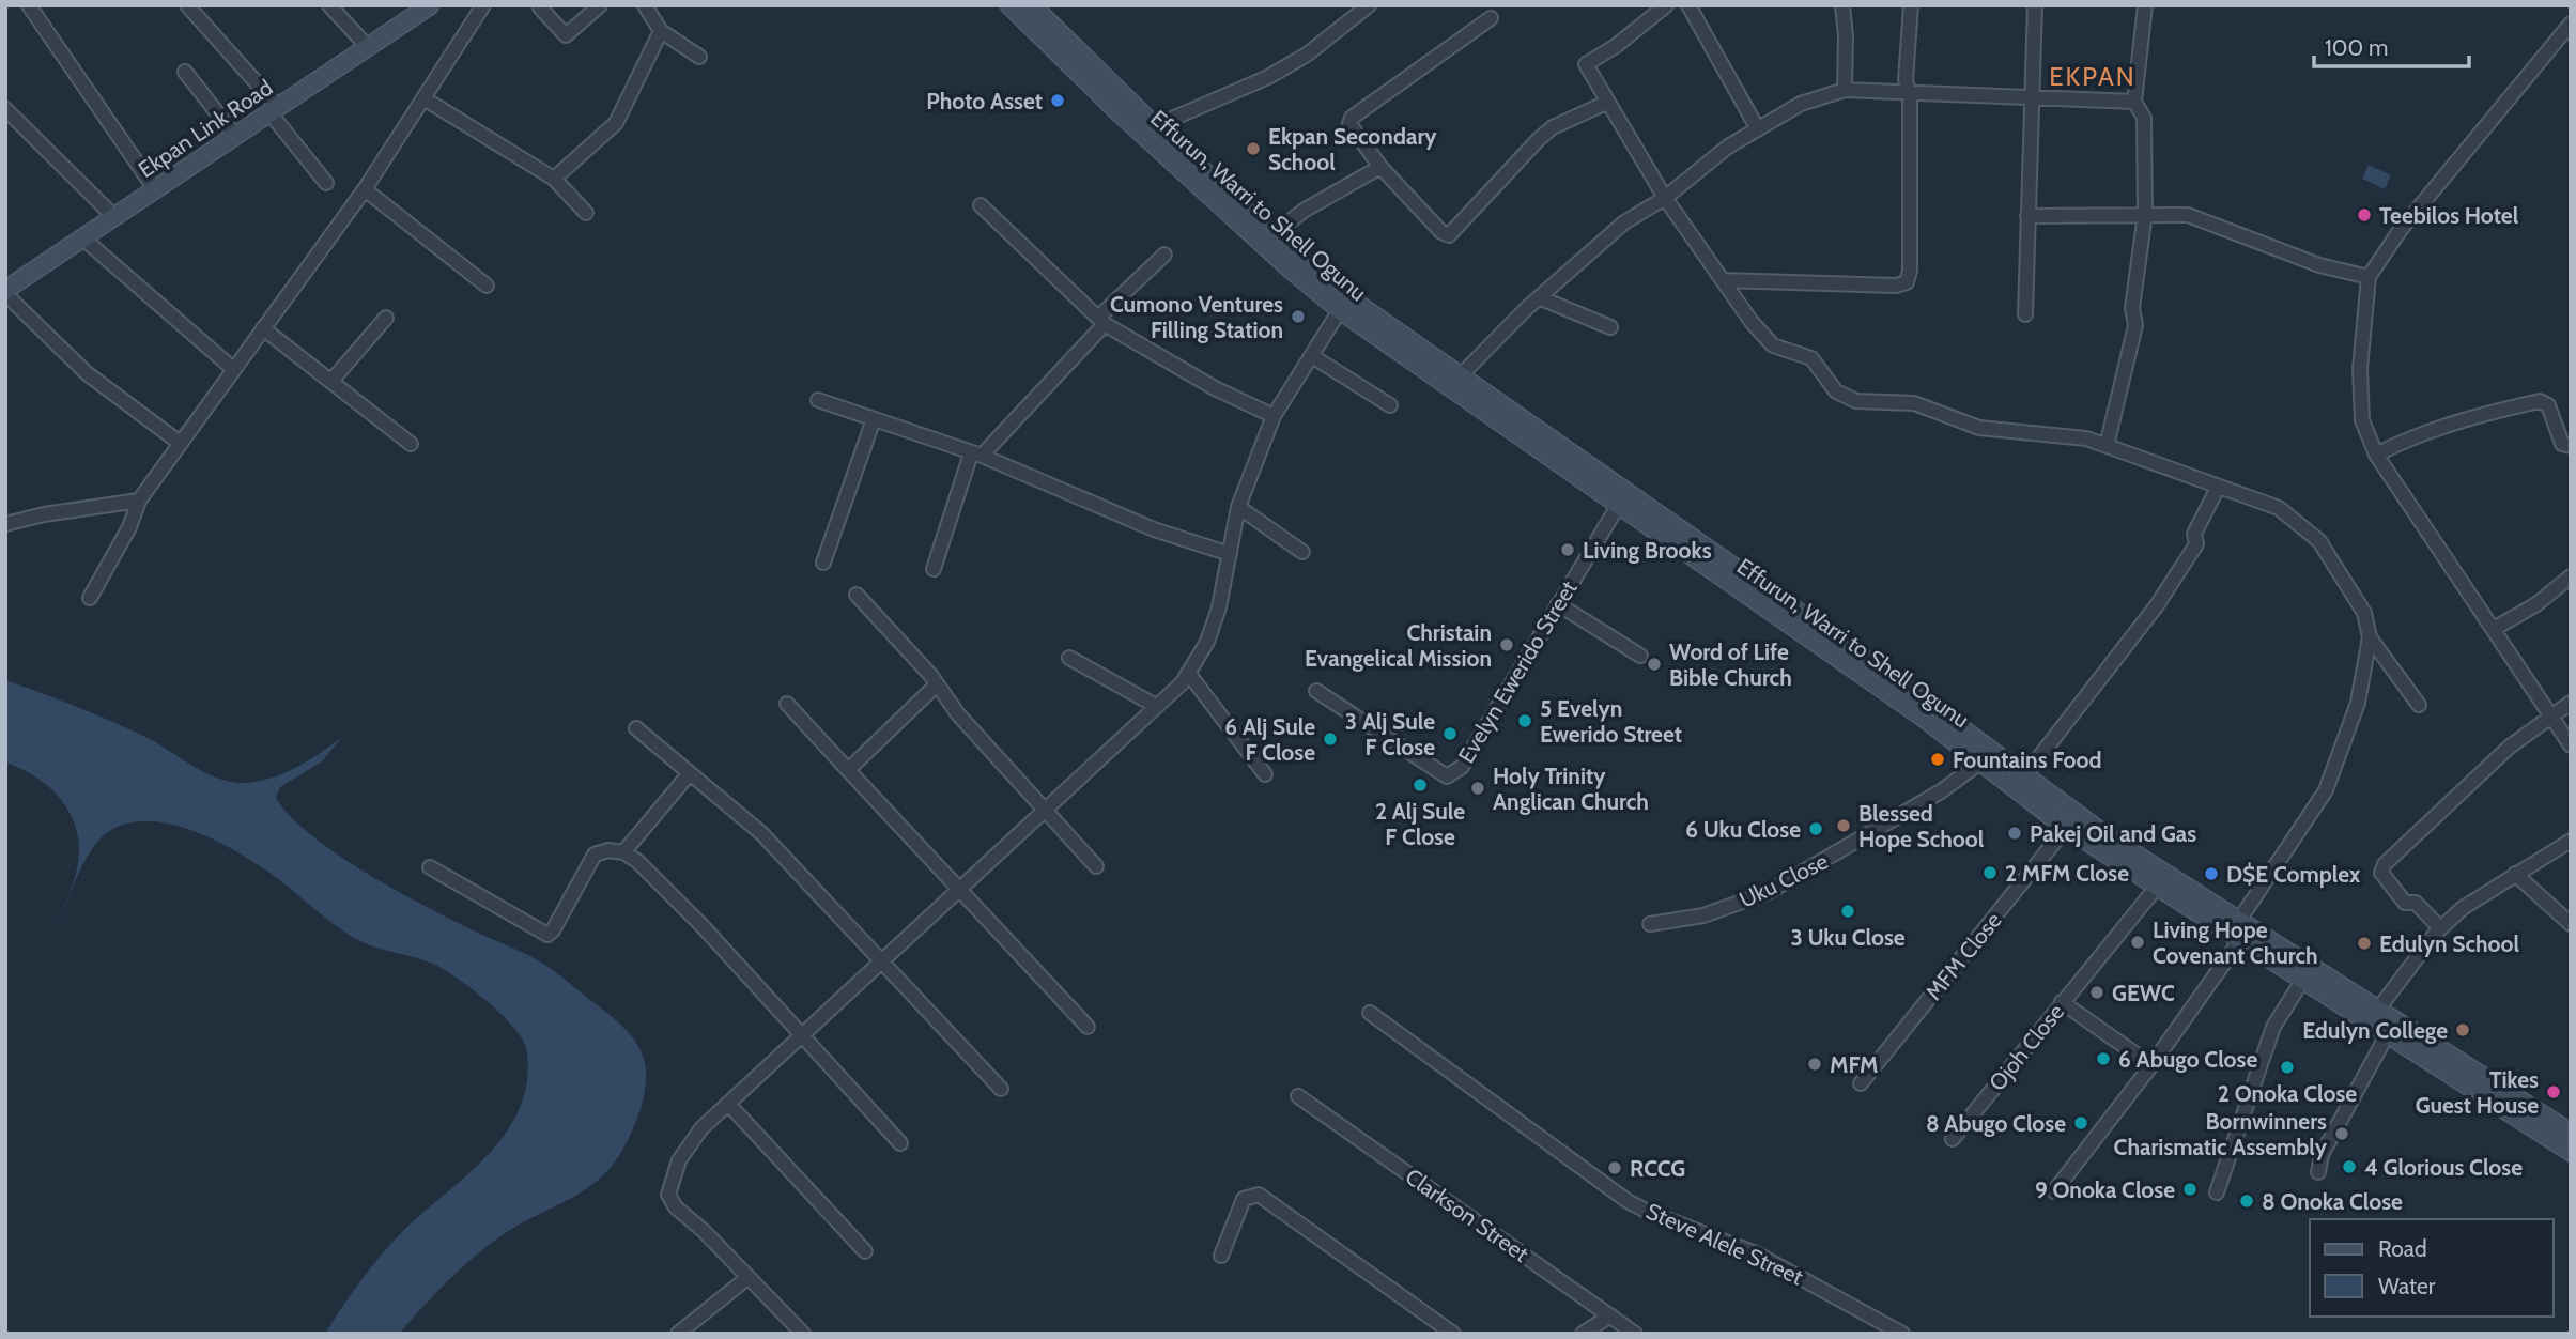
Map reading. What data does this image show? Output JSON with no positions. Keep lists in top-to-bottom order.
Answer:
{
  "streets": {
    "main road": ["Ekpan Link Road", "Effurun, Warri to Shell Ogunu"],
    "street": [
      "Evelyn Ewerido Street",
      "Uku Close",
      "MFM Close",
      "Ojoh Close",
      "Clarkson Street",
      "Steve Alele Street"
    ]
  },
  "crossings": [
    ["Effurun, Warri to Shell Ogunu", "Evelyn Ewerido Street"],
    ["Effurun, Warri to Shell Ogunu", "Uku Close"],
    ["Effurun, Warri to Shell Ogunu", "MFM Close"],
    ["Effurun, Warri to Shell Ogunu", "Ojoh Close"]
  ],
  "districts": ["EKPAN"],
  "places": [
    "Photo Asset",
    "Ekpan Secondary School",
    "Teebilos Hotel",
    "Cumono Ventures Filling Station",
    "Living Brooks",
    "Christain Evangelical Mission",
    "Word of Life Bible Church",
    "5 Evelyn Ewerido Street",
    "3 Alj Sule F Close",
    "6 Alj Sule F Close",
    "Fountains Food",
    "2 Alj Sule F Close",
    "Holy Trinity Anglican Church",
    "Blessed Hope School",
    "6 Uku Close",
    "Pakej Oil and Gas",
    "2 MFM Close",
    "D$E Complex",
    "3 Uku Close",
    "Living Hope Covenant Church",
    "Edulyn School",
    "GEWC",
    "Edulyn College",
    "6 Abugo Close",
    "MFM",
    "2 Onoka Close",
    "Tikes Guest House",
    "8 Abugo Close",
    "Bornwinners Charismatic Assembly",
    "4 Glorious Close",
    "RCCG",
    "9 Onoka Close",
    "8 Onoka Close"
  ],
  "legend": ["Road", "Water"],
  "scale_bar": "100 m"
}
